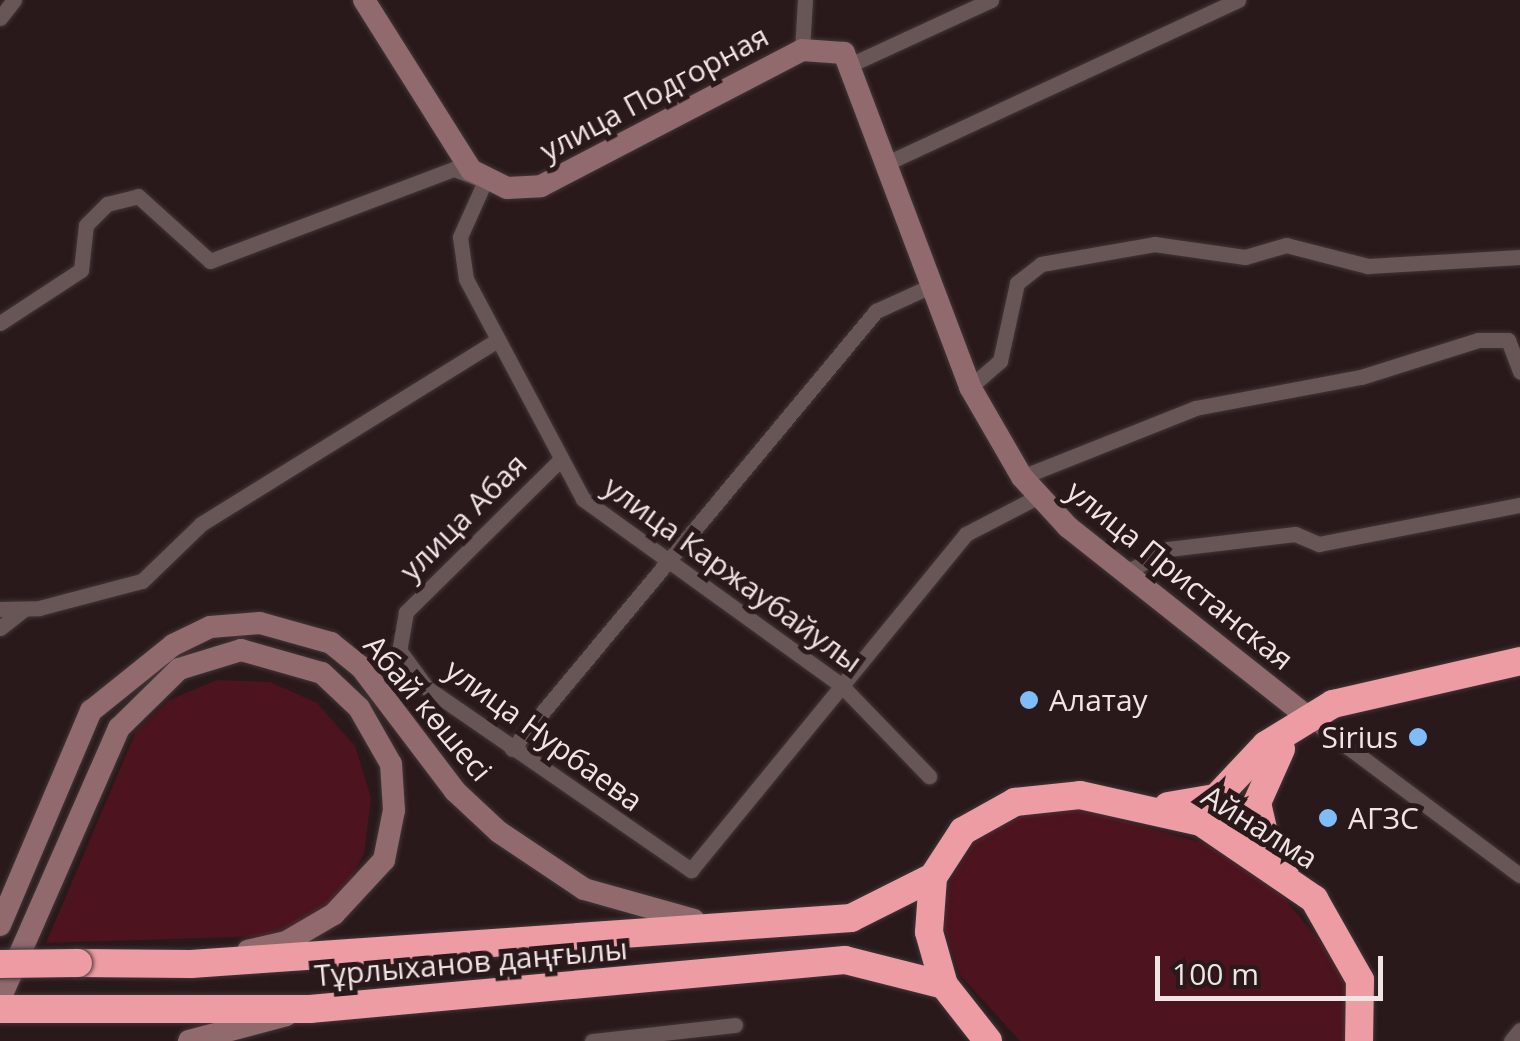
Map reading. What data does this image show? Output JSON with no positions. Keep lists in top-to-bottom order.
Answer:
{
  "streets": {
    "highway": ["Айналма", "Тұрлыханов даңғылы"],
    "main road": ["улица Подгорная", "улица Пристанская", "Абай көшесі"],
    "street": ["улица Абая", "улица Каржаубайулы", "улица Нурбаева"]
  },
  "crossings": [
    ["улица Подгорная", "улица Каржаубайулы"],
    ["улица Подгорная", "улица Пристанская"],
    ["улица Абая", "улица Каржаубайулы"],
    ["улица Абая", "улица Нурбаева"],
    ["улица Каржаубайулы", "улица Нурбаева"],
    ["Абай көшесі", "Тұрлыханов даңғылы"],
    ["Айналма", "Тұрлыханов даңғылы"]
  ],
  "places": ["Алатау", "Sirius", "АГЗС"],
  "scale_bar": "100 m"
}
